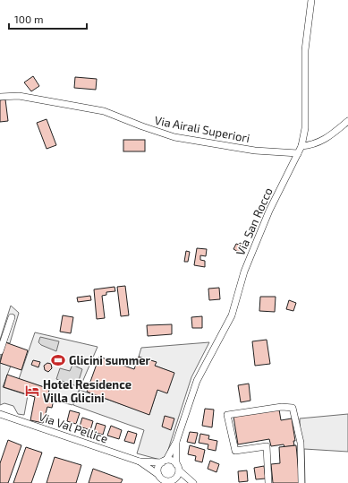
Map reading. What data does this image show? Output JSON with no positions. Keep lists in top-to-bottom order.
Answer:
{
  "streets": {
    "street": ["Via Airali Superiori", "Via San Rocco", "Via Val Pellice"]
  },
  "crossings": [
    ["Via Airali Superiori", "Via San Rocco"]
  ],
  "places": {
    "sports": ["Glicini summer"],
    "hotel": ["Hotel Residence Villa Glicini"]
  },
  "scale_bar": "100 m"
}
